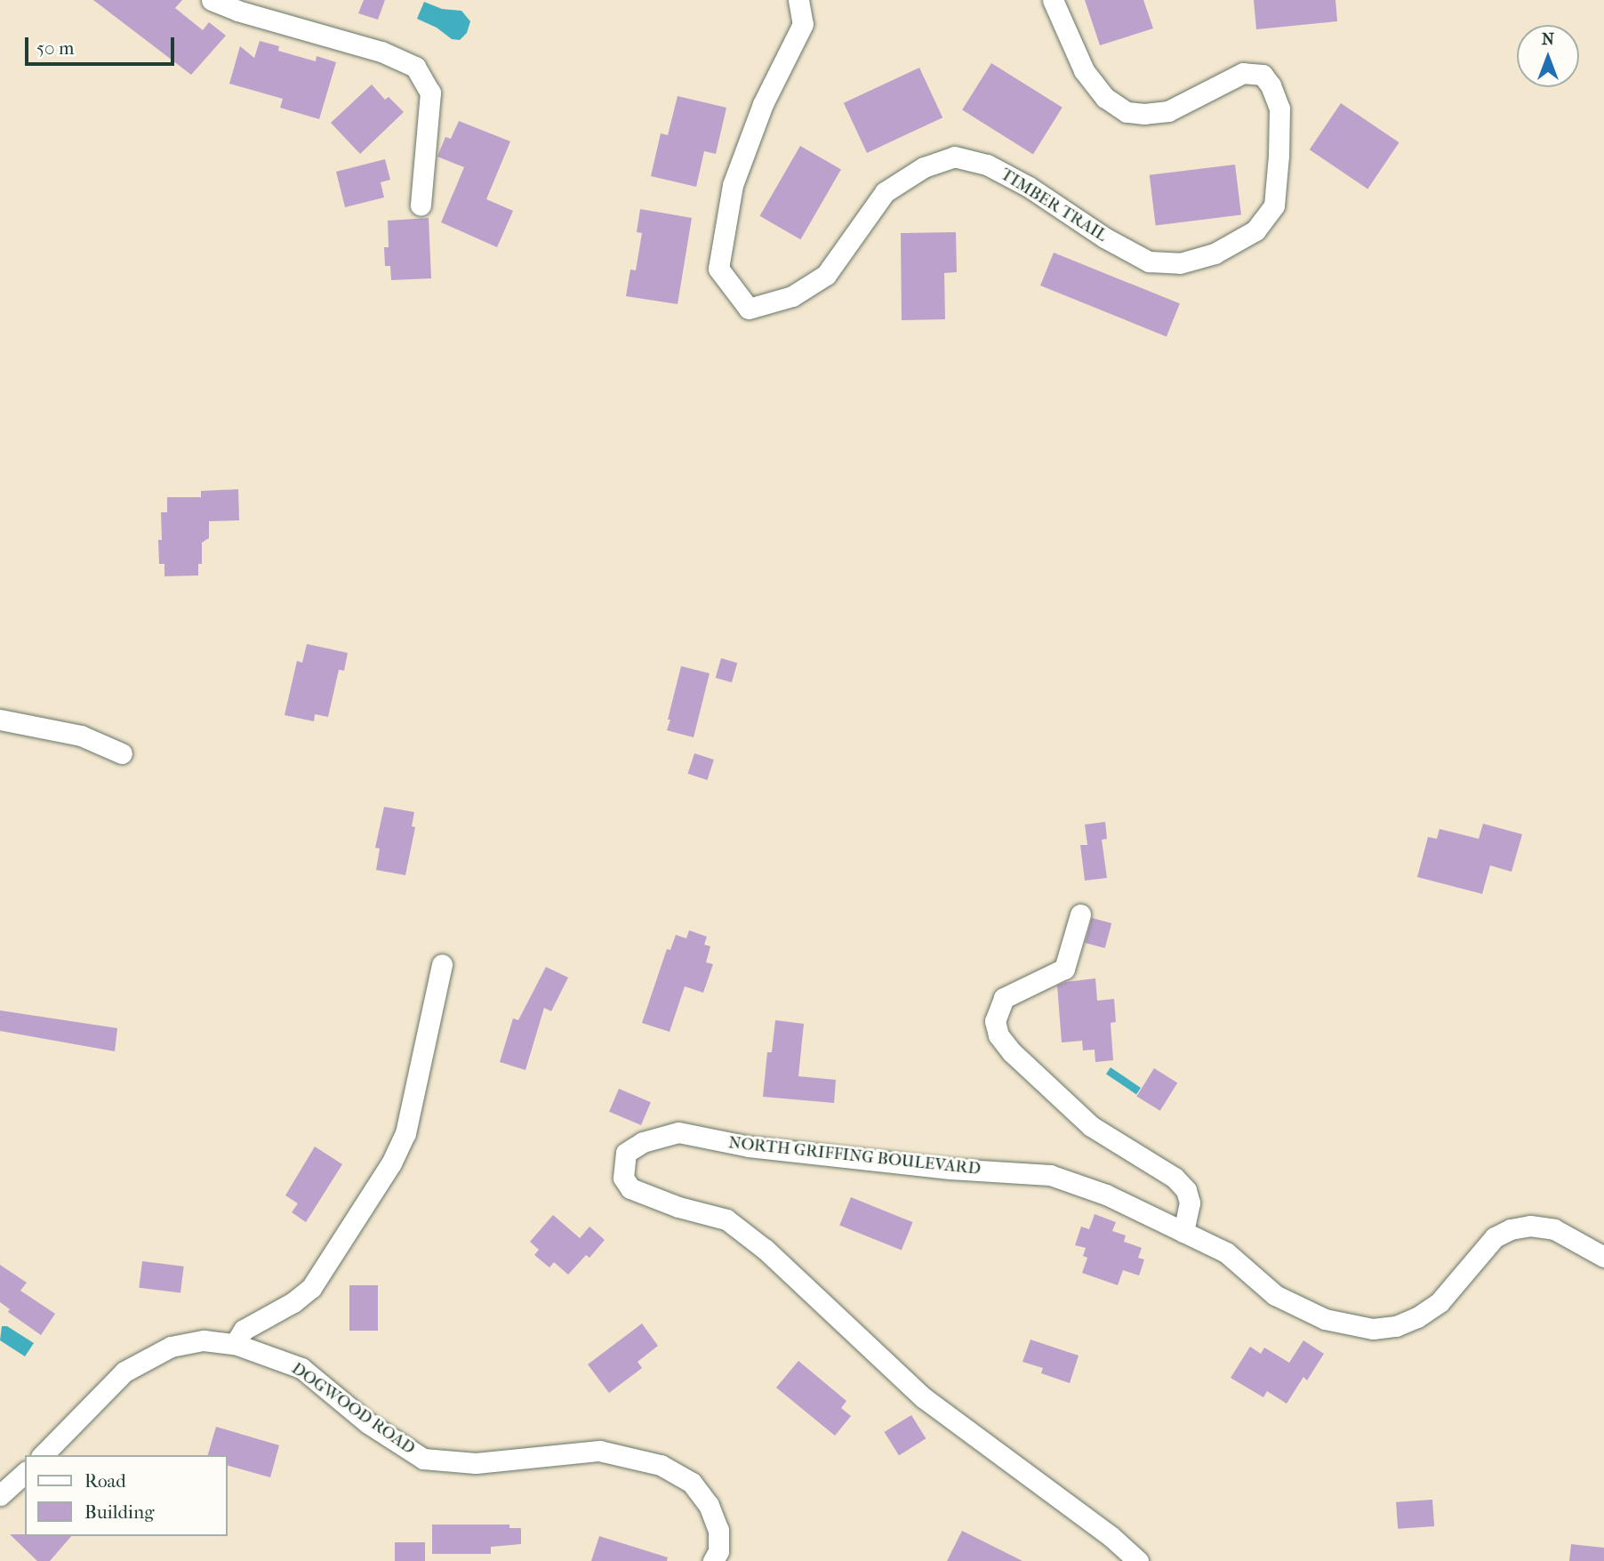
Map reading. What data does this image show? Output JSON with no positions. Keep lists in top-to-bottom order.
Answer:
{
  "streets": {
    "street": ["TIMBER TRAIL", "NORTH GRIFFING BOULEVARD", "DOGWOOD ROAD"]
  },
  "legend": ["Road", "Building"],
  "scale_bar": "50 m",
  "north": "top"
}
